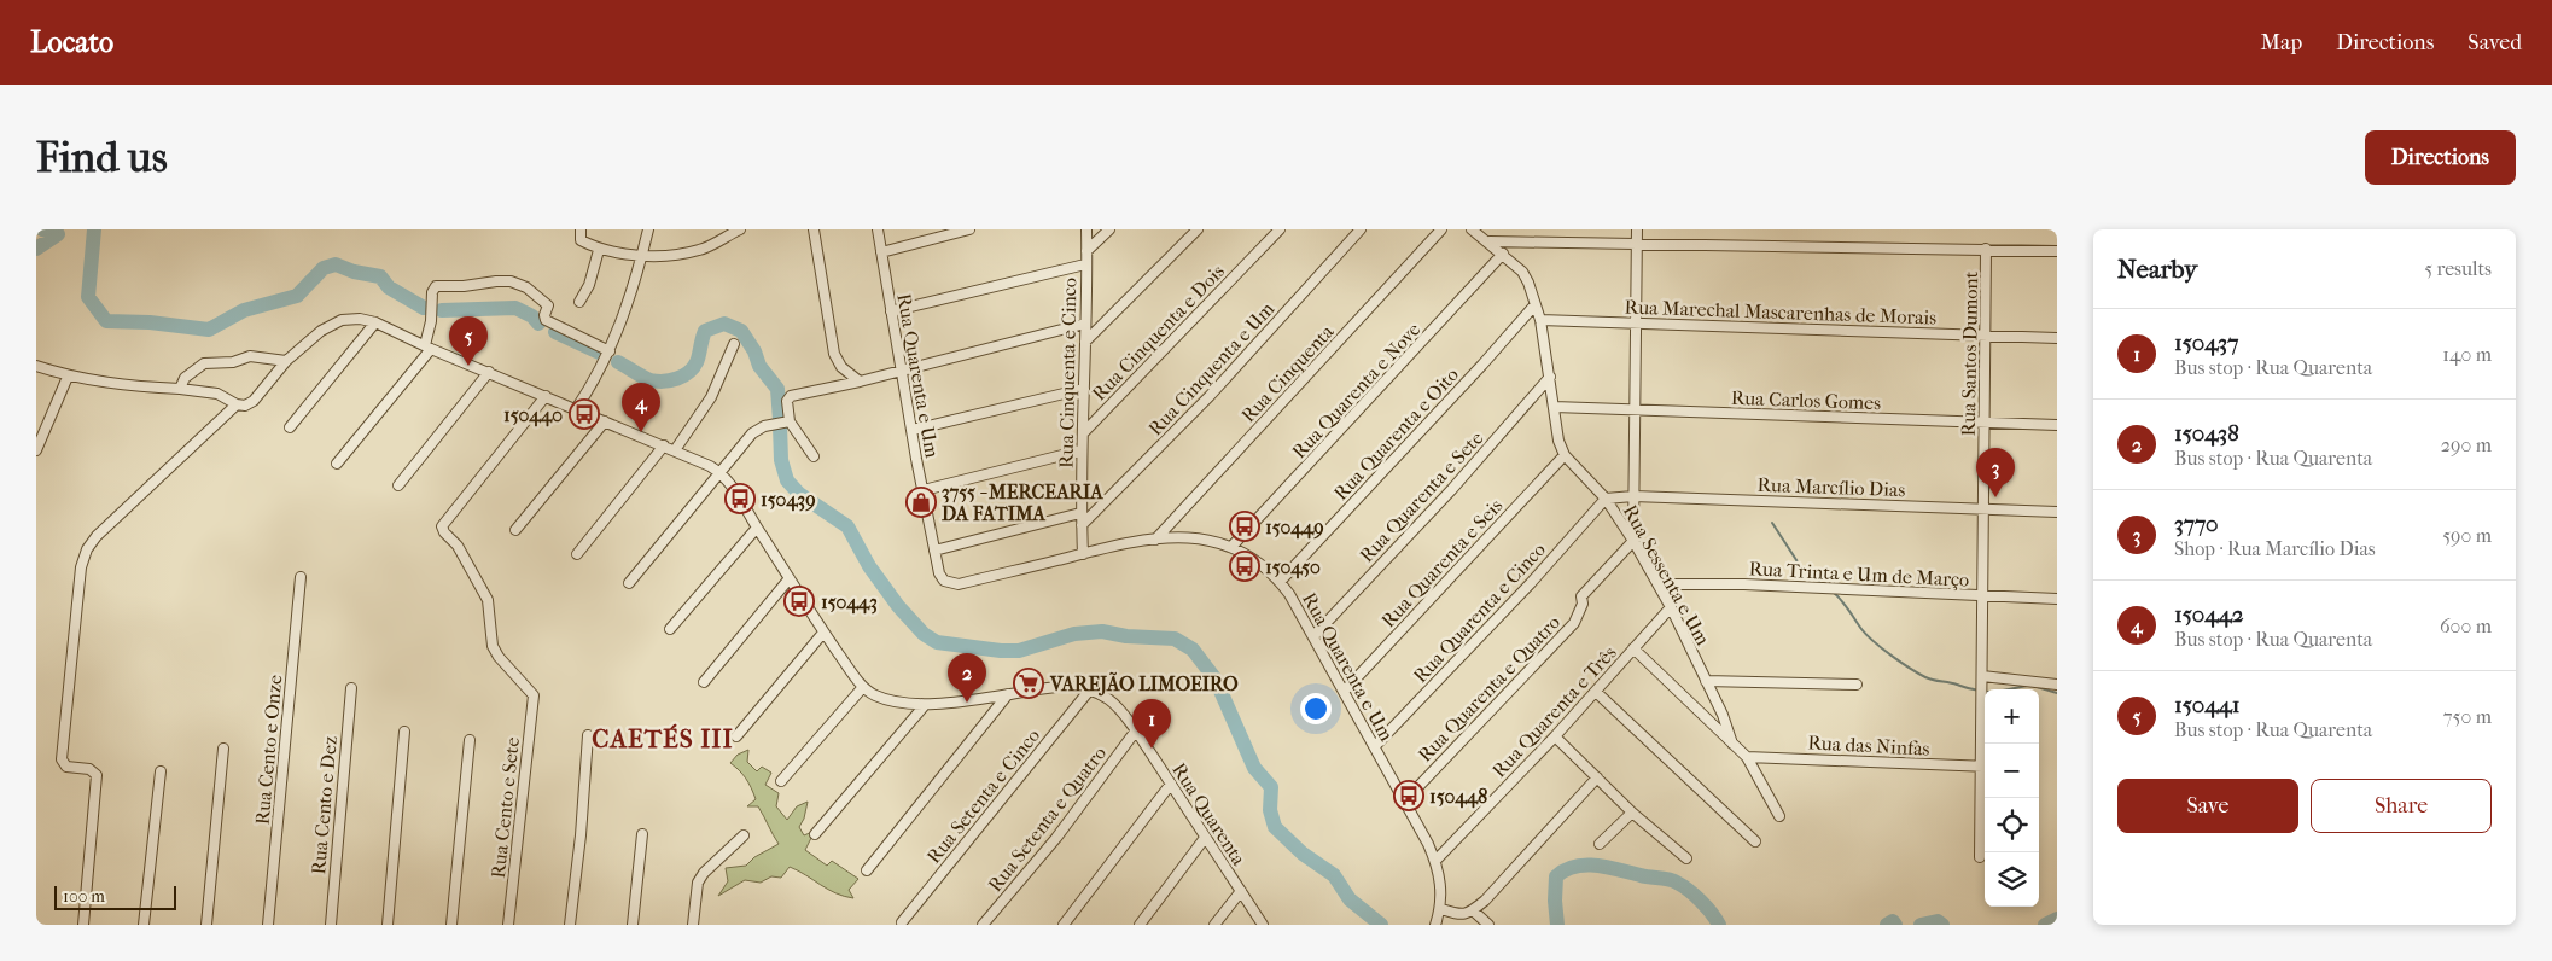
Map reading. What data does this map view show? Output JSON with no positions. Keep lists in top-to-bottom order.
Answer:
{
  "streets": {
    "street": [
      "Rua Marechal Mascarenhas de Morais",
      "Rua Cinquenta e Dois",
      "Rua Santos Dumont",
      "Rua Cinquenta e Um",
      "Rua Cinquenta e Cinco",
      "Rua Cinquenta",
      "Rua Quarenta e Um",
      "Rua Quarenta e Nove",
      "Rua Carlos Gomes",
      "Rua Quarenta e Oito",
      "Rua Marcílio Dias",
      "Rua Quarenta e Sete",
      "Rua Quarenta e Seis",
      "Rua Trinta e Um de Março",
      "Rua Sessenta e Um",
      "Rua Quarenta e Cinco",
      "Rua Quarenta e Quatro",
      "Rua Quarenta e Três",
      "Rua das Ninfas",
      "Rua Cento e Onze",
      "Rua Setenta e Cinco",
      "Rua Cento e Dez",
      "Rua Cento e Sete",
      "Rua Quarenta",
      "Rua Setenta e Quatro"
    ]
  },
  "crossings": [
    ["Rua Marechal Mascarenhas de Morais", "Rua Santos Dumont"],
    ["Rua Marechal Mascarenhas de Morais", "Rua Sessenta e Um"],
    ["Rua Cinquenta e Dois", "Rua Cinquenta e Cinco"],
    ["Rua Santos Dumont", "Rua Carlos Gomes"],
    ["Rua Santos Dumont", "Rua Marcílio Dias"],
    ["Rua Santos Dumont", "Rua Trinta e Um de Março"],
    ["Rua Santos Dumont", "Rua das Ninfas"],
    ["Rua Cinquenta e Um", "Rua Cinquenta e Cinco"],
    ["Rua Cinquenta e Cinco", "Rua Quarenta e Um"],
    ["Rua Cinquenta", "Rua Quarenta e Um"],
    ["Rua Quarenta e Um", "Rua Quarenta e Nove"],
    ["Rua Quarenta e Um", "Rua Quarenta e Oito"],
    ["Rua Quarenta e Um", "Rua Quarenta e Sete"],
    ["Rua Quarenta e Um", "Rua Quarenta e Seis"],
    ["Rua Quarenta e Um", "Rua Quarenta e Cinco"],
    ["Rua Quarenta e Um", "Rua Quarenta e Quatro"],
    ["Rua Quarenta e Um", "Rua Quarenta e Três"],
    ["Rua Quarenta e Nove", "Rua Sessenta e Um"],
    ["Rua Carlos Gomes", "Rua Sessenta e Um"],
    ["Rua Quarenta e Oito", "Rua Sessenta e Um"],
    ["Rua Marcílio Dias", "Rua Sessenta e Um"],
    ["Rua Marcílio Dias", "Rua Quarenta e Cinco"],
    ["Rua Quarenta e Sete", "Rua Sessenta e Um"],
    ["Rua Quarenta e Seis", "Rua Sessenta e Um"],
    ["Rua Trinta e Um de Março", "Rua Sessenta e Um"],
    ["Rua Sessenta e Um", "Rua Quarenta e Cinco"],
    ["Rua Sessenta e Um", "Rua Quarenta e Quatro"],
    ["Rua Sessenta e Um", "Rua Quarenta e Três"],
    ["Rua Sessenta e Um", "Rua das Ninfas"],
    ["Rua Setenta e Cinco", "Rua Quarenta"],
    ["Rua Cento e Sete", "Rua Quarenta"],
    ["Rua Quarenta", "Rua Setenta e Quatro"]
  ],
  "districts": ["CAETÉS III"],
  "places": {
    "bus stop": [
      "150440",
      "150439",
      "150449",
      "150450",
      "150443",
      "150448"
    ],
    "shop": ["3755 - MERCEARIA DA FATIMA"],
    "supermarket": ["VAREJÃO LIMOEIRO"]
  },
  "scale_bar": "100 m",
  "page": {
    "header": "Locato",
    "nav": ["Map", "Directions", "Saved"],
    "buttons": [
      "Directions",
      ["Save", "Share"]
    ],
    "title": "Find us",
    "heading": ["Nearby", "5 results"],
    "list": [
      {
        "mark": "1",
        "name": "150437",
        "note": "Bus stop · Rua Quarenta",
        "value": "140 m"
      },
      {
        "mark": "2",
        "name": "150438",
        "note": "Bus stop · Rua Quarenta",
        "value": "290 m"
      },
      {
        "mark": "3",
        "name": "3770",
        "note": "Shop · Rua Marcílio Dias",
        "value": "590 m"
      },
      {
        "mark": "4",
        "name": "150442",
        "note": "Bus stop · Rua Quarenta",
        "value": "600 m"
      },
      {
        "mark": "5",
        "name": "150441",
        "note": "Bus stop · Rua Quarenta",
        "value": "750 m"
      }
    ],
    "pins": [
      "5",
      "4",
      "3",
      "2",
      "1"
    ],
    "map_buttons": ["+", "−"],
    "scale": "100 m"
  }
}
